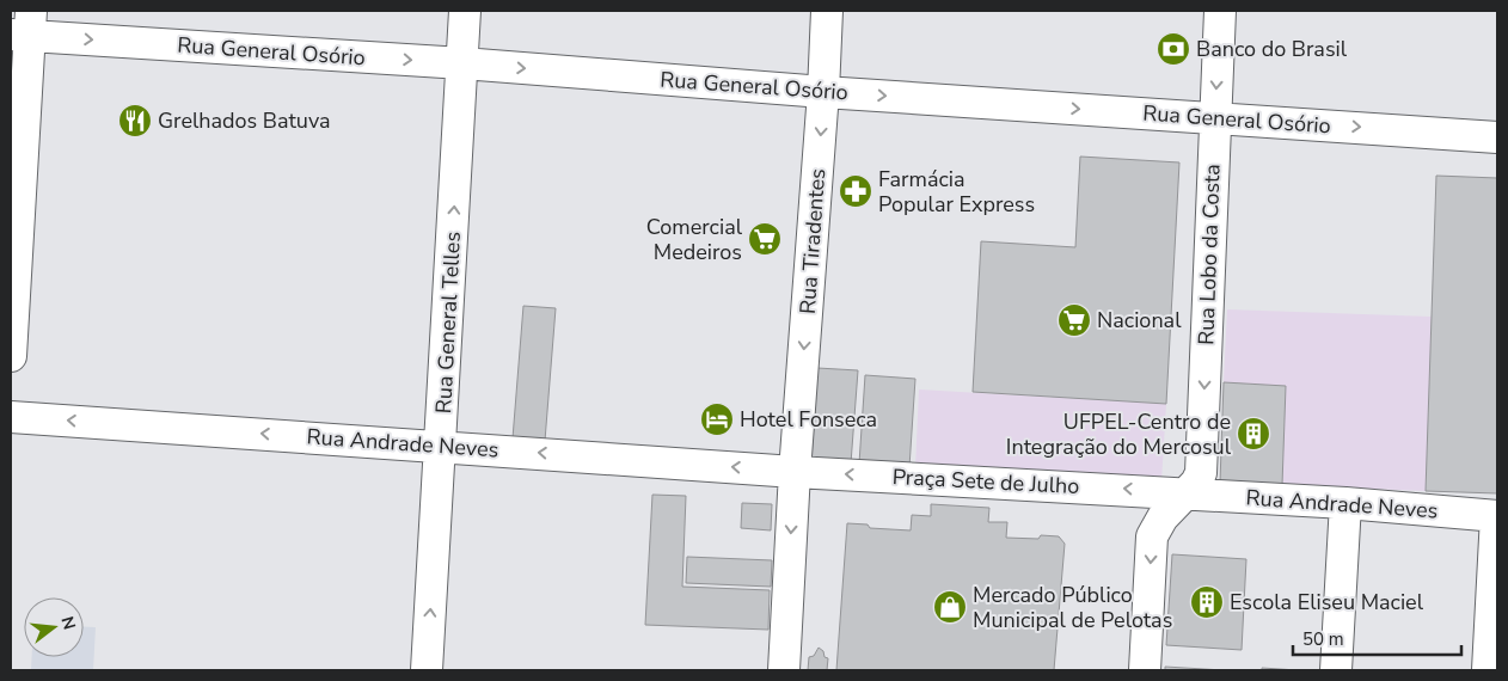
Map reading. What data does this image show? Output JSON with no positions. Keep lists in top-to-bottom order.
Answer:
{
  "streets": {
    "street": [
      "Rua General Osório",
      "Rua Tiradentes",
      "Rua Lobo da Costa",
      "Rua General Telles",
      "Rua Andrade Neves",
      "Praça Sete de Julho"
    ]
  },
  "crossings": [
    ["Rua General Osório", "Rua Tiradentes"],
    ["Rua General Osório", "Rua Lobo da Costa"],
    ["Rua General Osório", "Rua General Telles"],
    ["Rua Tiradentes", "Rua Andrade Neves"],
    ["Rua Tiradentes", "Praça Sete de Julho"],
    ["Rua Lobo da Costa", "Rua Andrade Neves"],
    ["Rua Lobo da Costa", "Praça Sete de Julho"],
    ["Rua General Telles", "Rua Andrade Neves"],
    ["Rua Andrade Neves", "Praça Sete de Julho"]
  ],
  "one_way": [
    "Rua General Osório",
    "Rua Tiradentes",
    "Rua General Telles",
    "Rua Andrade Neves",
    "Praça Sete de Julho"
  ],
  "places": {
    "bank": ["Banco do Brasil"],
    "restaurant": ["Grelhados Batuva"],
    "pharmacy": ["Farmácia Popular Express"],
    "supermarket": ["Comercial Medeiros", "Nacional"],
    "hotel": ["Hotel Fonseca"],
    "building": ["UFPEL-Centro de Integração do Mercosul", "Escola Eliseu Maciel"],
    "shop": ["Mercado Público Municipal de Pelotas"]
  },
  "scale_bar": "50 m",
  "north": "right"
}
